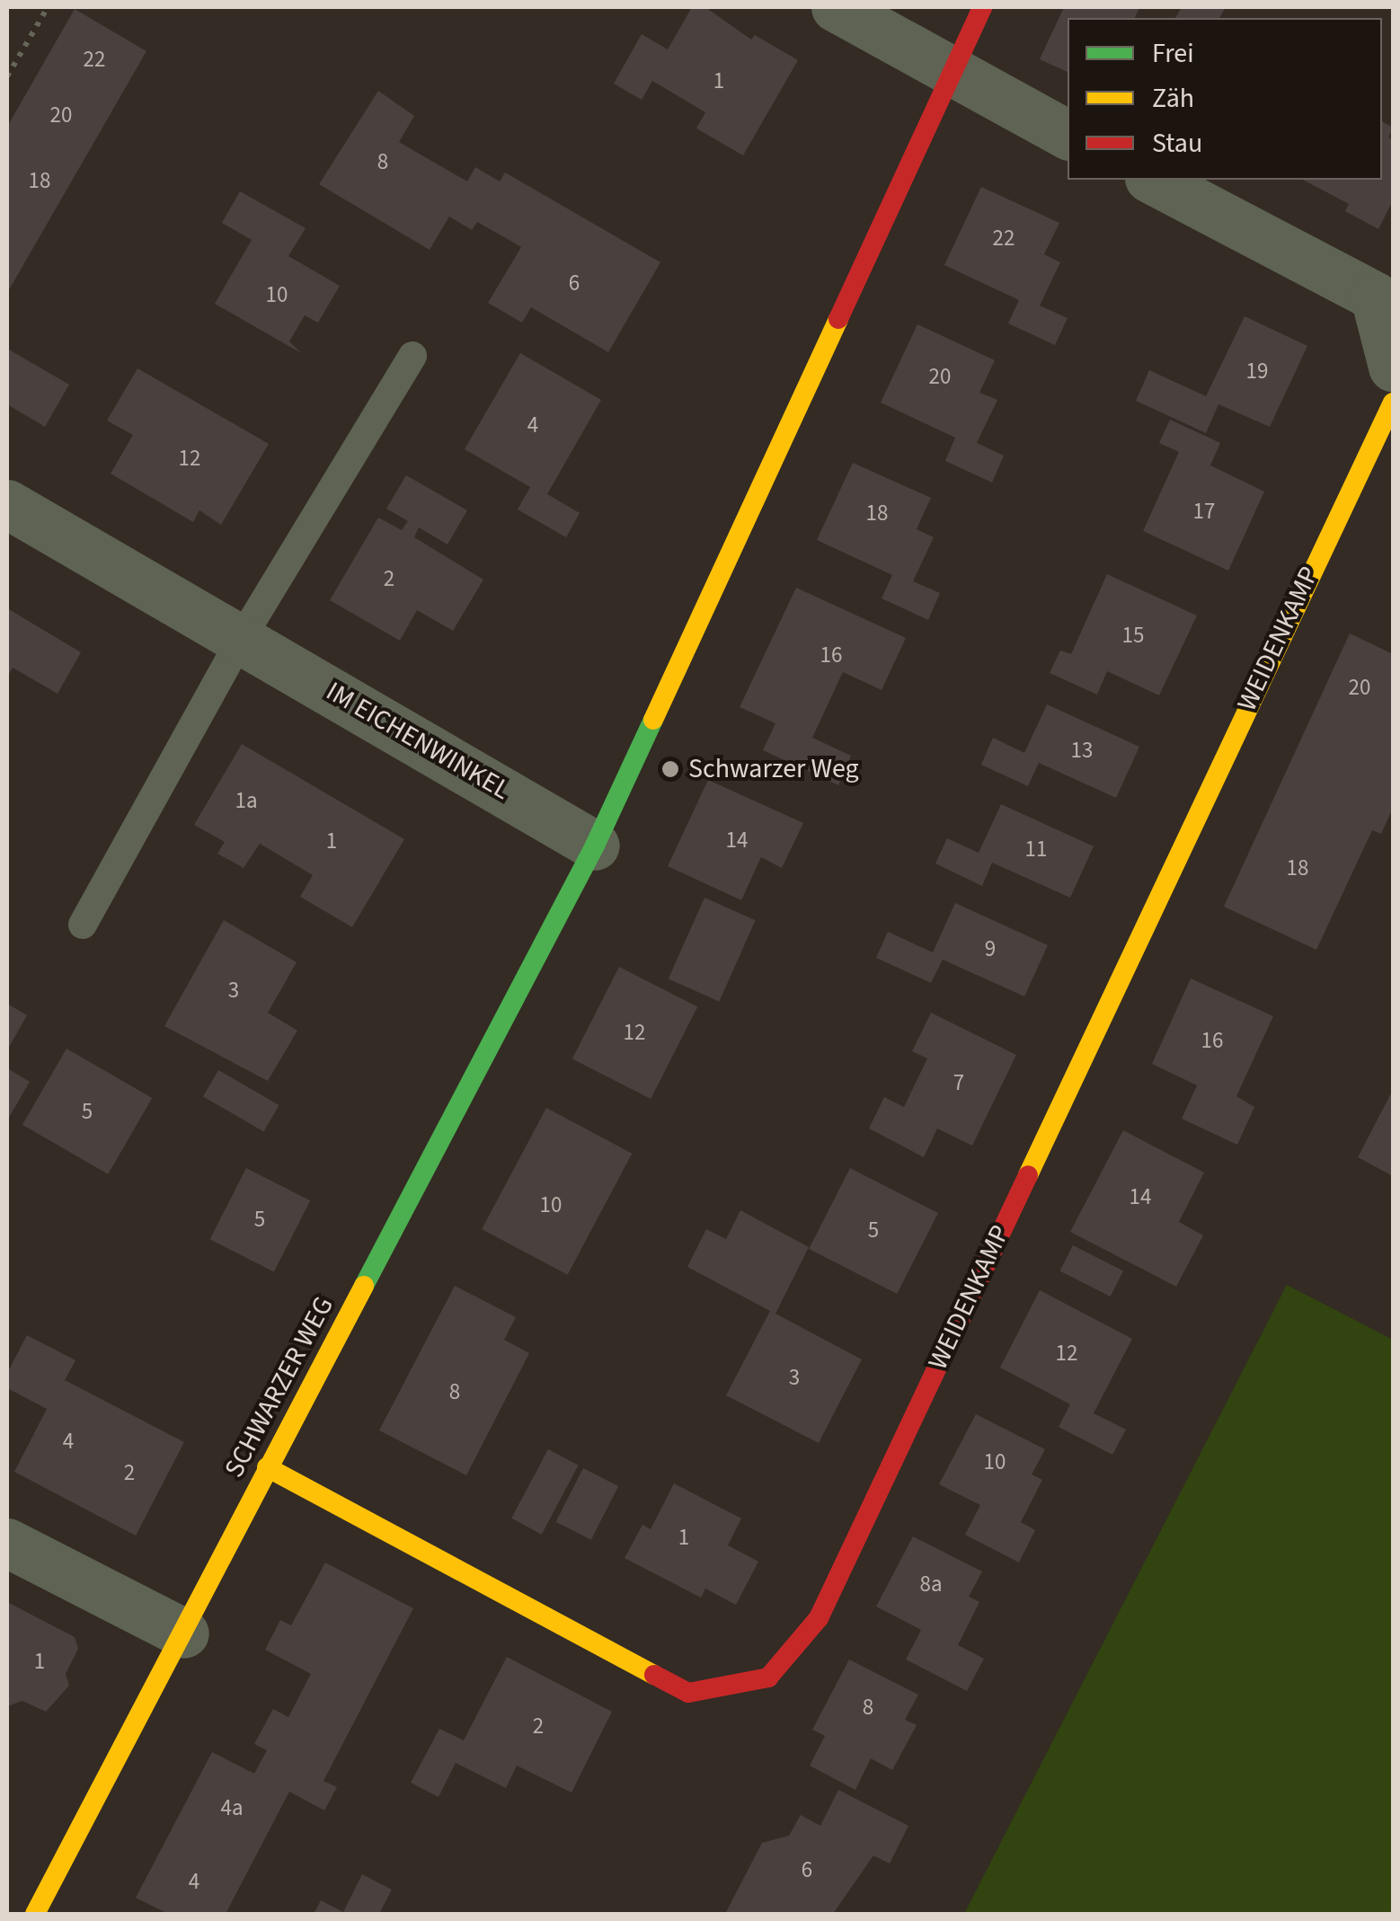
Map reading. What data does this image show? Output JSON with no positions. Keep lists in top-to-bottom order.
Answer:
{
  "streets": {
    "street": ["WEIDENKAMP", "IM EICHENWINKEL", "SCHWARZER WEG"]
  },
  "crossings": [
    ["WEIDENKAMP", "SCHWARZER WEG"],
    ["IM EICHENWINKEL", "SCHWARZER WEG"]
  ],
  "places": ["Schwarzer Weg"],
  "house_numbers": [
    "22",
    "1",
    "20",
    "8",
    "18",
    "22",
    "6",
    "10",
    "19",
    "20",
    "4",
    "12",
    "17",
    "18",
    "2",
    "15",
    "16",
    "20",
    "13",
    "1a",
    "14",
    "1",
    "11",
    "18",
    "9",
    "3",
    "12",
    "16",
    "7",
    "5",
    "14",
    "10",
    "5",
    "5",
    "12",
    "3",
    "8",
    "4",
    "10",
    "2",
    "1",
    "8a",
    "1",
    "8",
    "2",
    "4a",
    "6",
    "4"
  ],
  "legend": ["Frei", "Zäh", "Stau"]
}
